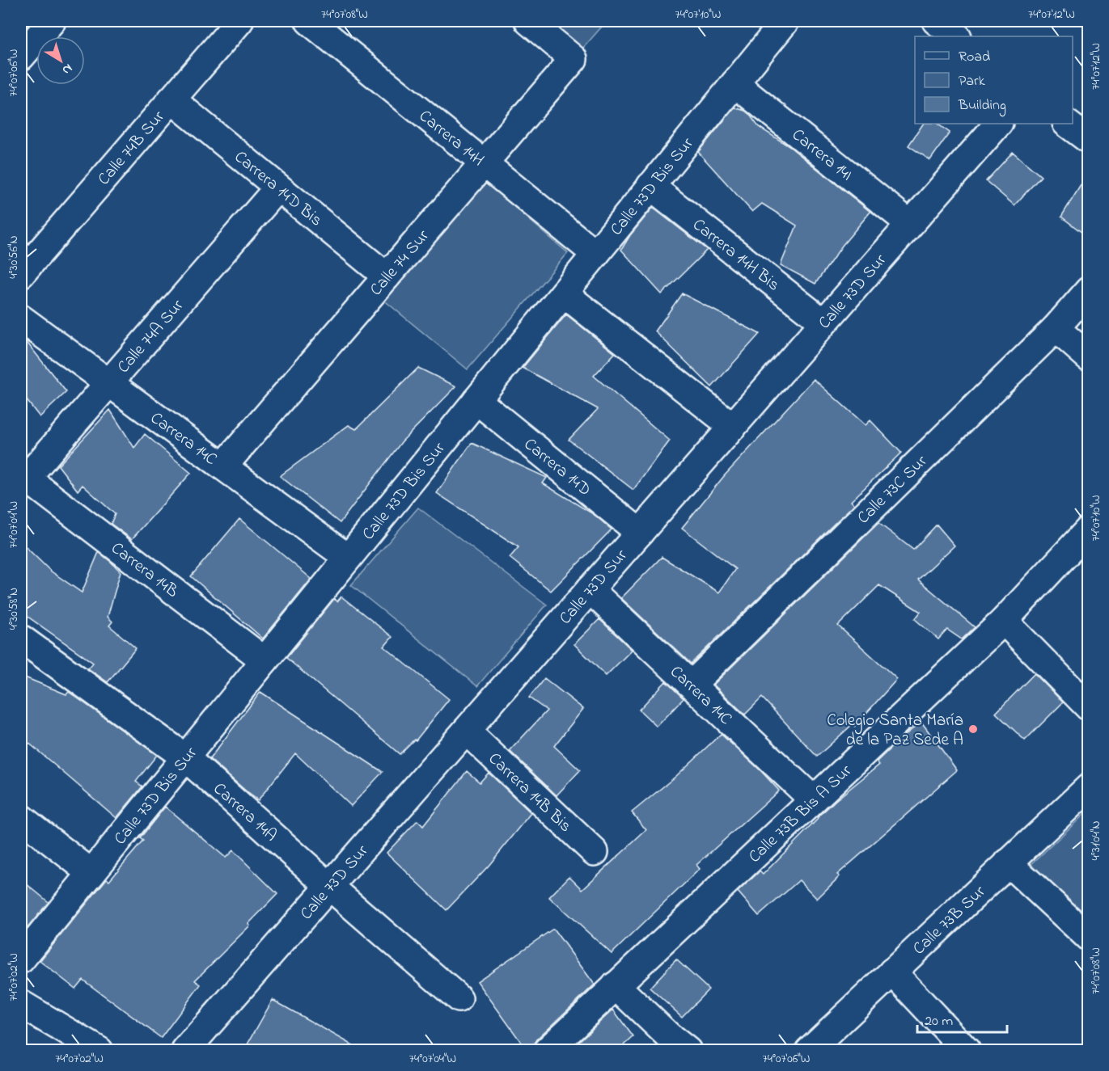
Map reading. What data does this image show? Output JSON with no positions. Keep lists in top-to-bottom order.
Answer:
{
  "streets": {
    "street": [
      "Carrera 14H",
      "Calle 74B Sur",
      "Carrera 14I",
      "Calle 73D Bis Sur",
      "Carrera 14D Bis",
      "Carrera 14H Bis",
      "Calle 74 Sur",
      "Calle 73D Sur",
      "Calle 74A Sur",
      "Carrera 14C",
      "Carrera 14D",
      "Calle 73C Sur",
      "Carrera 14B",
      "Carrera 14B Bis",
      "Carrera 14A",
      "Calle 73B Bis A Sur",
      "Calle 73B Sur"
    ]
  },
  "crossings": [
    ["Carrera 14H", "Calle 73D Bis Sur"],
    ["Carrera 14H", "Calle 74 Sur"],
    ["Calle 74B Sur", "Carrera 14D Bis"],
    ["Carrera 14I", "Calle 73D Bis Sur"],
    ["Carrera 14I", "Calle 73D Sur"],
    ["Calle 73D Bis Sur", "Carrera 14H Bis"],
    ["Calle 73D Bis Sur", "Carrera 14C"],
    ["Calle 73D Bis Sur", "Carrera 14D"],
    ["Calle 73D Bis Sur", "Carrera 14B"],
    ["Calle 73D Bis Sur", "Carrera 14A"],
    ["Carrera 14D Bis", "Calle 74 Sur"],
    ["Carrera 14D Bis", "Calle 74A Sur"],
    ["Carrera 14H Bis", "Calle 73D Sur"],
    ["Calle 74 Sur", "Carrera 14C"],
    ["Calle 73D Sur", "Carrera 14C"],
    ["Calle 73D Sur", "Carrera 14D"],
    ["Calle 73D Sur", "Carrera 14B Bis"],
    ["Calle 73D Sur", "Carrera 14A"],
    ["Calle 74A Sur", "Carrera 14C"],
    ["Calle 74A Sur", "Carrera 14B"],
    ["Carrera 14C", "Calle 73C Sur"],
    ["Carrera 14C", "Calle 73B Bis A Sur"]
  ],
  "places": ["Colegio Santa María de la Paz Sede A"],
  "legend": ["Road", "Park", "Building"],
  "scale_bar": "20 m",
  "north": "bottom right",
  "coordinates": [
    "74°07'08\"W",
    "74°07'10\"W",
    "74°07'12\"W",
    "74°07'06\"W",
    "4°30'56\"N",
    "74°07'04\"W",
    "4°30'58\"N",
    "4°31'04\"N",
    "74°07'02\"W"
  ]
}
